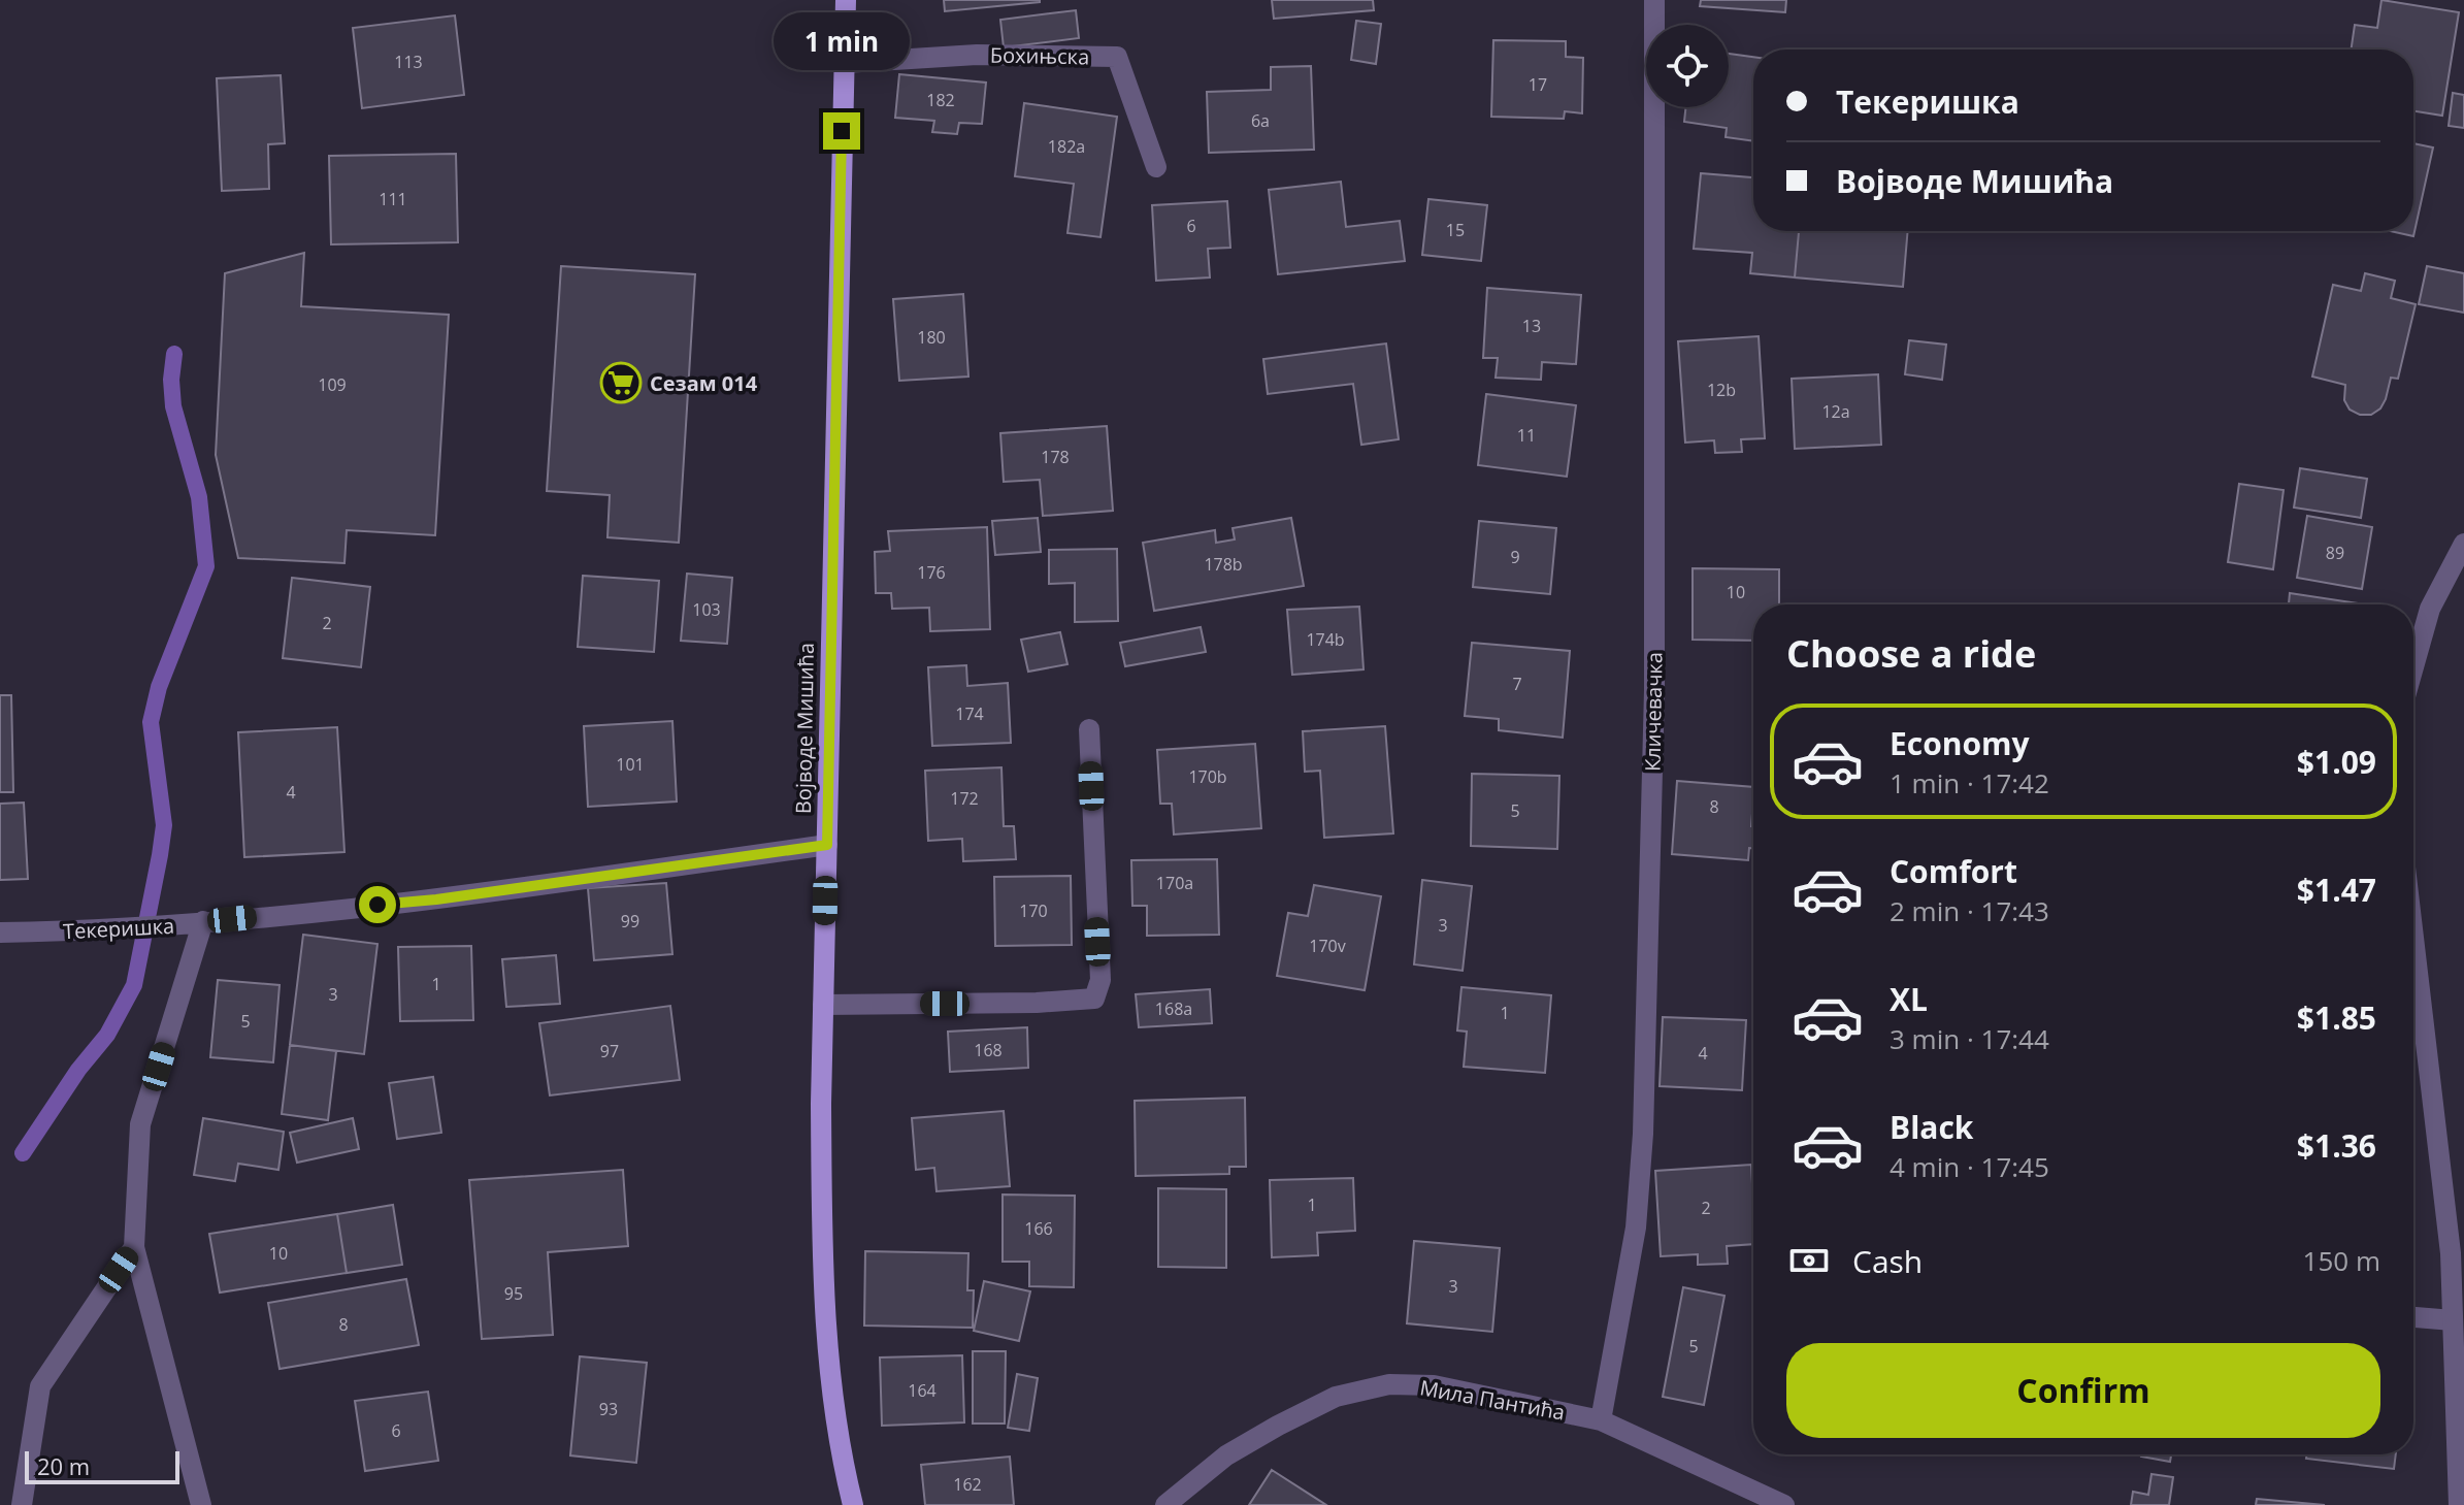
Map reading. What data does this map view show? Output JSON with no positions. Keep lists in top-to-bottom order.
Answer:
{
  "streets": {
    "main road": ["Војводе Мишића"],
    "street": [
      "Бохињска",
      "Кличевачка",
      "Текеришка",
      "Мила Пантића"
    ]
  },
  "crossings": [
    ["Бохињска", "Војводе Мишића"],
    ["Кличевачка", "Мила Пантића"],
    ["Војводе Мишића", "Текеришка"]
  ],
  "places": {
    "supermarket": ["Сезам 014"]
  },
  "house_numbers": [
    "113",
    "17",
    "182",
    "6a",
    "182a",
    "111",
    "6",
    "15",
    "13",
    "180",
    "109",
    "12b",
    "12a",
    "11",
    "178",
    "89",
    "9",
    "178b",
    "176",
    "10",
    "103",
    "2",
    "174b",
    "7",
    "174",
    "101",
    "170b",
    "4",
    "172",
    "8",
    "5",
    "170a",
    "170",
    "99",
    "3",
    "170v",
    "1",
    "3",
    "168a",
    "1",
    "5",
    "168",
    "97",
    "4",
    "1",
    "2",
    "166",
    "10",
    "3",
    "95",
    "8",
    "5",
    "164",
    "93",
    "6",
    "162"
  ],
  "scale_bar": "20 m",
  "page": {
    "bubble": "1 min",
    "banner": ["Текеришка", "Војводе Мишића"],
    "heading": "Choose a ride",
    "list": [
      {
        "name": "Economy",
        "note": "1 min · 17:42",
        "value": "$1.09"
      },
      {
        "name": "Comfort",
        "note": "2 min · 17:43",
        "value": "$1.47"
      },
      {
        "name": "XL",
        "note": "3 min · 17:44",
        "value": "$1.85"
      },
      {
        "name": "Black",
        "note": "4 min · 17:45",
        "value": "$1.36"
      }
    ],
    "pay": ["Cash", "150 m"],
    "buttons": "Confirm",
    "scale": "20 m"
  }
}
